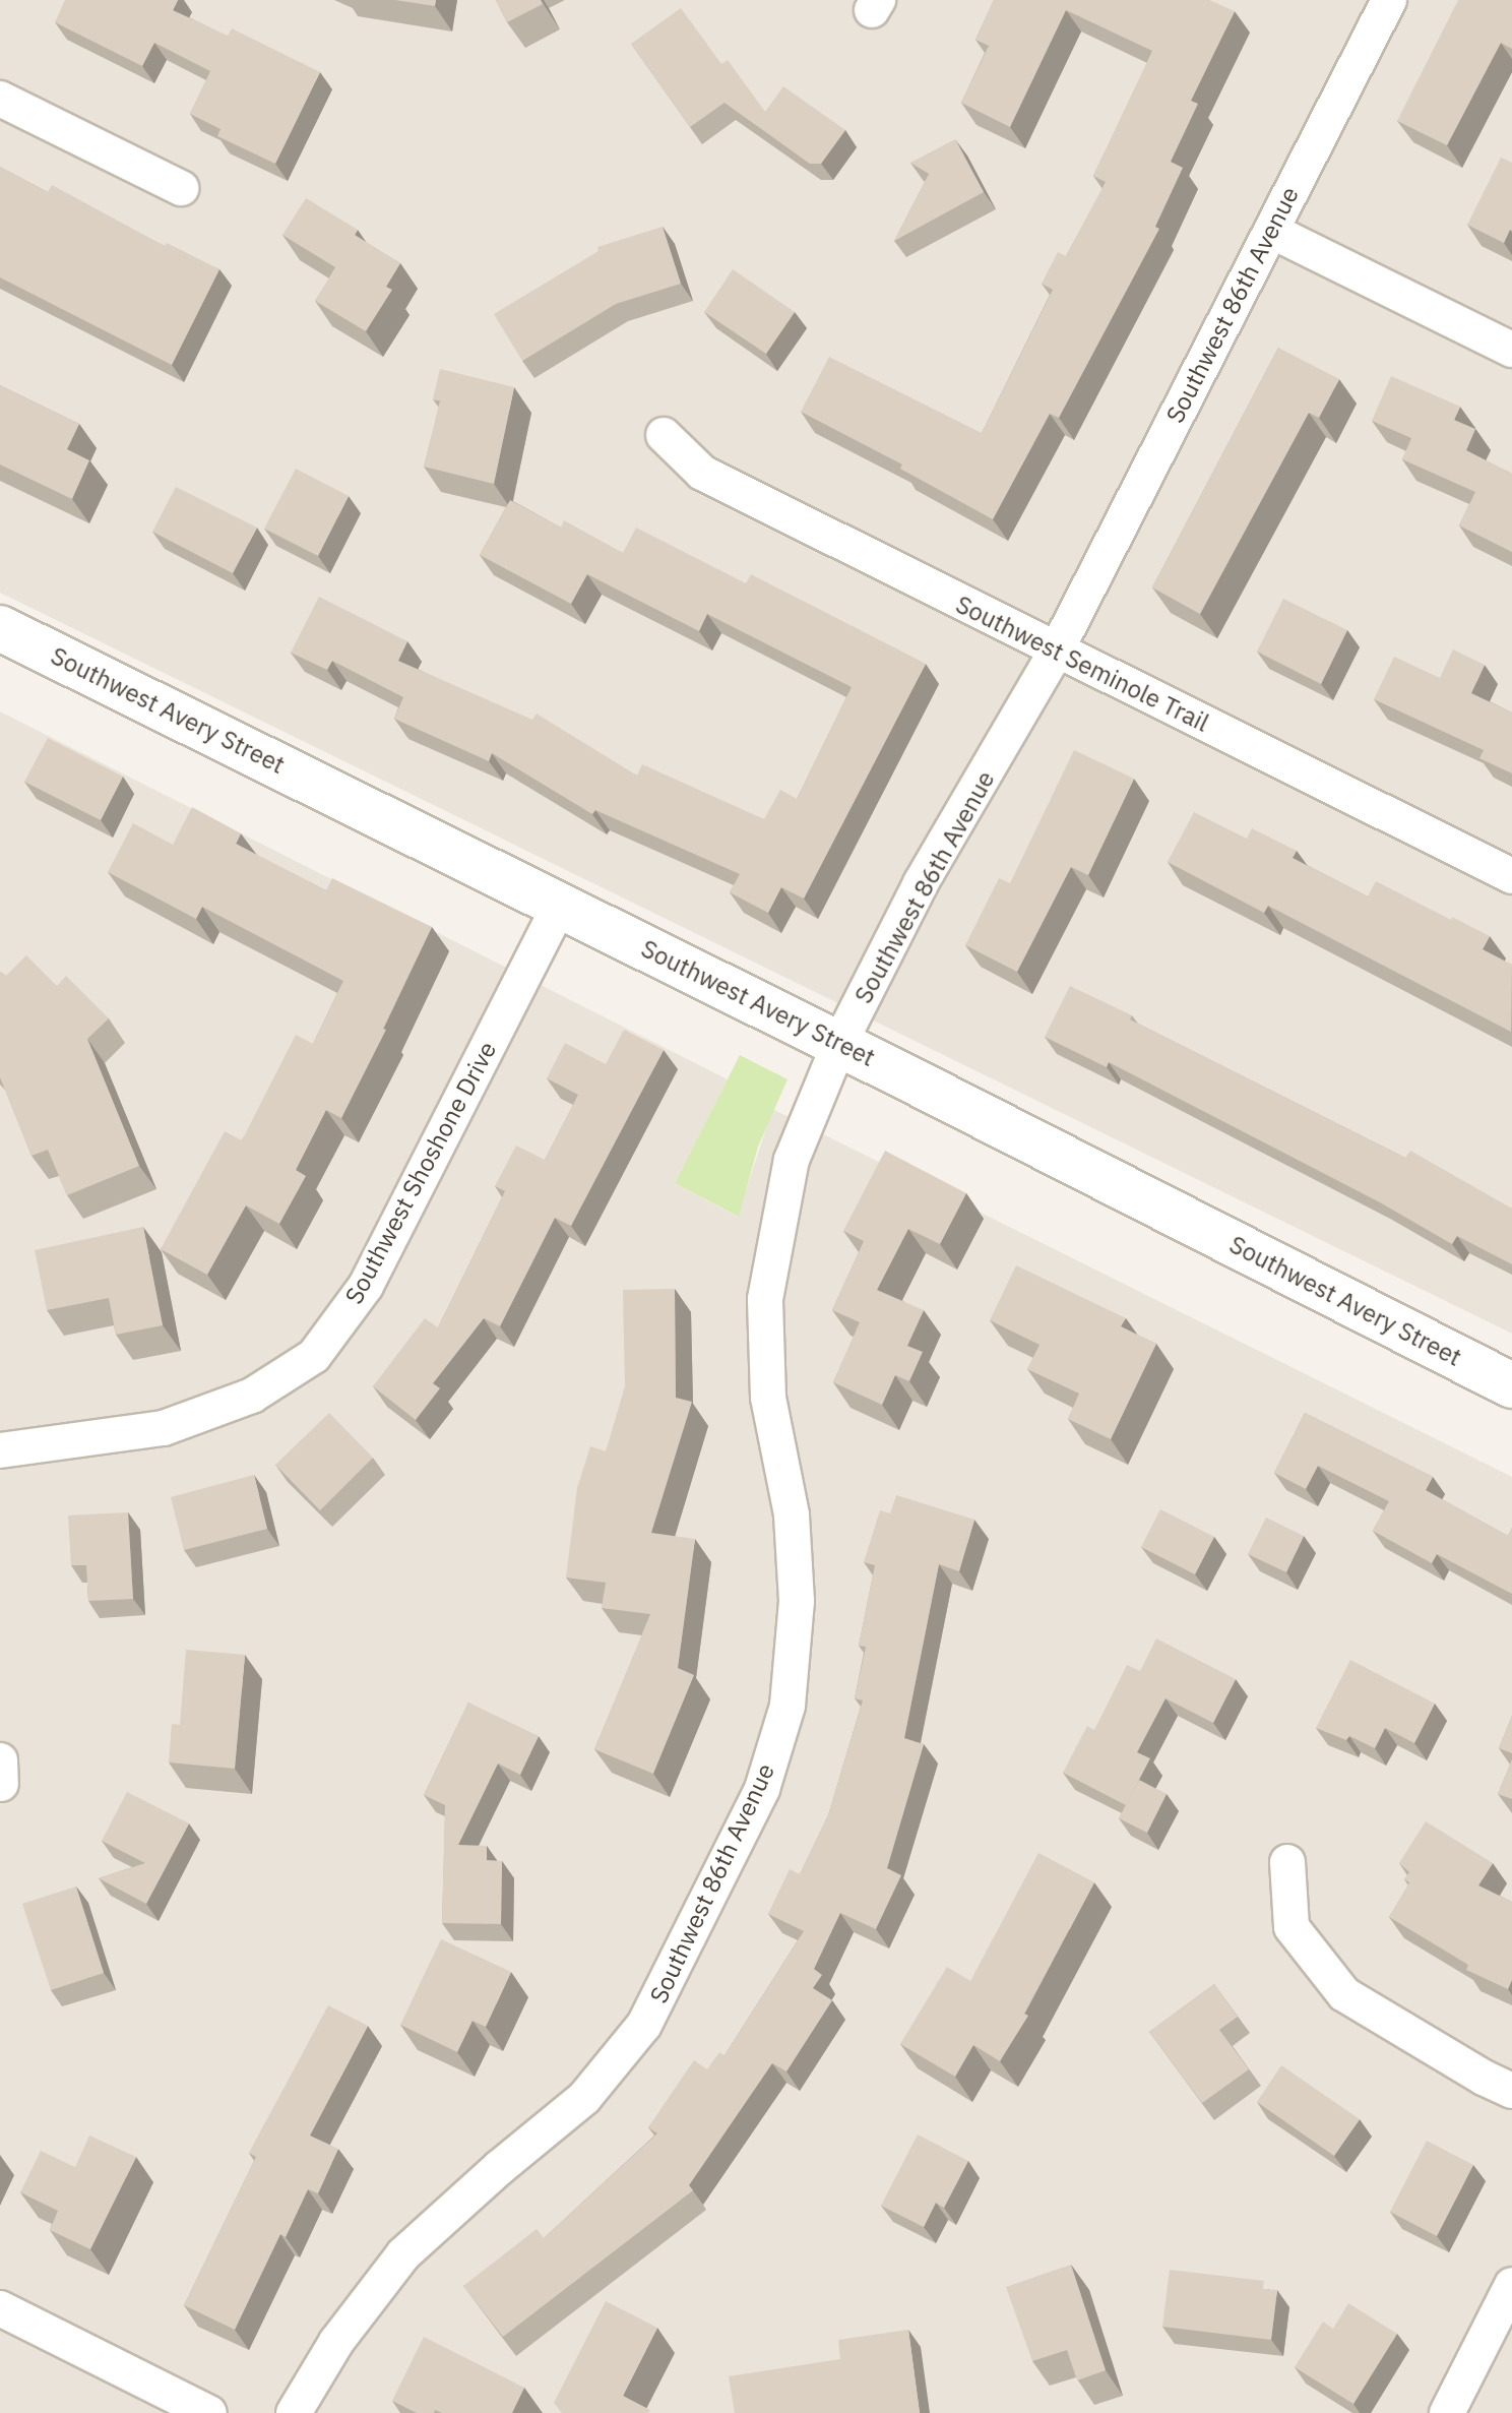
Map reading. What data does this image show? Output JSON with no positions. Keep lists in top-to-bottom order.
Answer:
{
  "streets": {
    "street": [
      "Southwest 86th Avenue",
      "Southwest Seminole Trail",
      "Southwest Avery Street",
      "Southwest Shoshone Drive"
    ]
  },
  "crossings": [
    ["Southwest 86th Avenue", "Southwest Seminole Trail"],
    ["Southwest 86th Avenue", "Southwest Avery Street"],
    ["Southwest Avery Street", "Southwest Shoshone Drive"]
  ]
}
